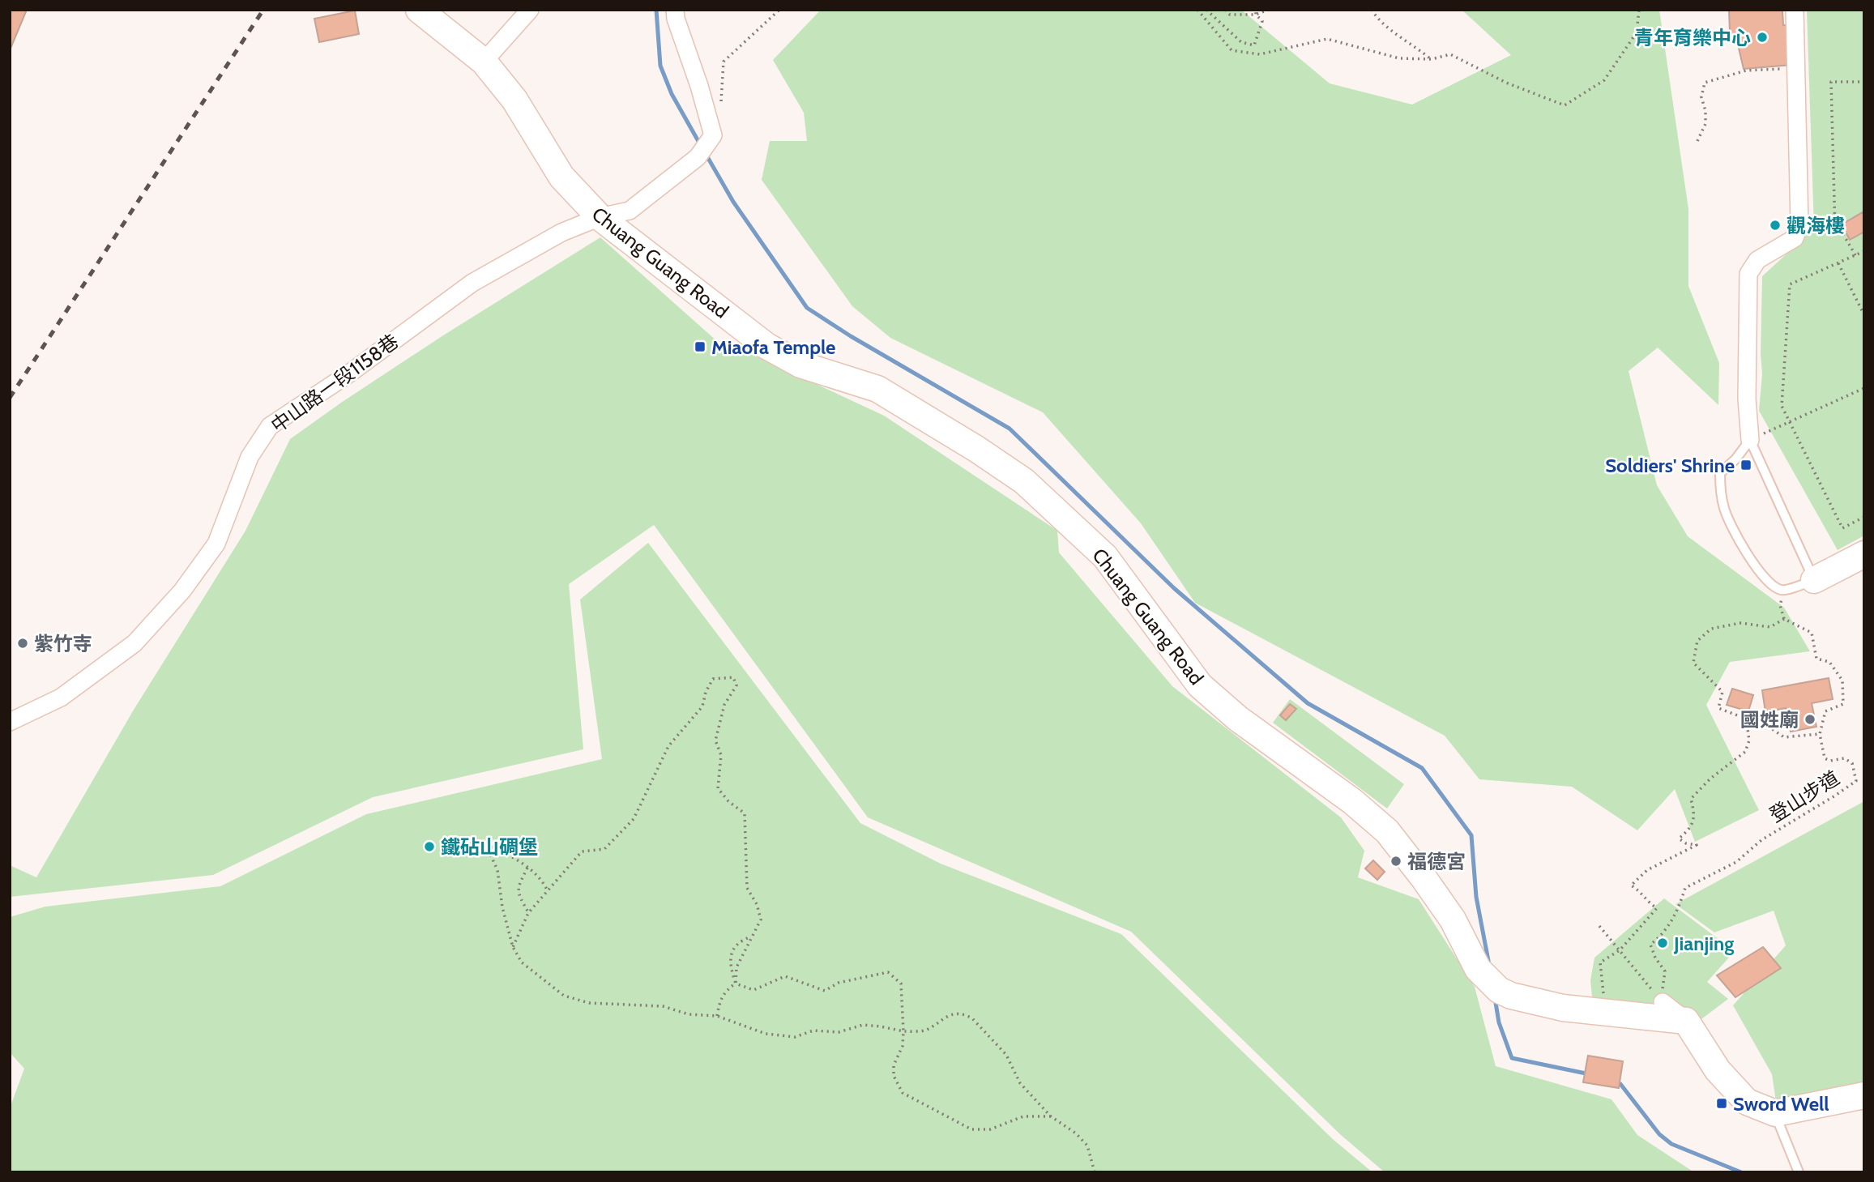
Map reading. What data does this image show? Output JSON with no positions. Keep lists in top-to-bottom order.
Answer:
{
  "streets": {
    "street": ["Chuang Guang Road", "中山路一段1158巷"],
    "path": ["登山步道"]
  },
  "crossings": [
    ["Chuang Guang Road", "中山路一段1158巷"]
  ],
  "places": {
    "other": [
      "青年育樂中心",
      "觀海樓",
      "紫竹寺",
      "國姓廟",
      "鐵砧山碉堡",
      "福德宮",
      "Jianjing"
    ],
    "transit": ["Miaofa Temple", "Soldiers' Shrine", "Sword Well"]
  }
}
